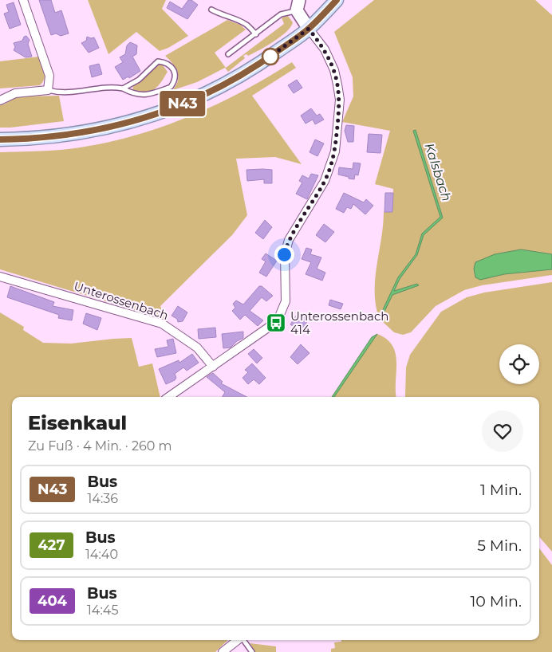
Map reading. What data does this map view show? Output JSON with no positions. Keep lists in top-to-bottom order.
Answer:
{
  "streets": {
    "street": ["Unterossenbach"]
  },
  "water": ["Kalsbach"],
  "places": {
    "bus stop": ["Unterossenbach 414"]
  },
  "lines": ["bus line N43"],
  "page": {
    "on_map": "N43",
    "heading": ["Eisenkaul", "Zu Fuß · 4 Min. · 260 m"],
    "list": [
      {
        "mark": "N43",
        "name": "Bus",
        "note": "14:36",
        "value": "1 Min."
      },
      {
        "mark": "427",
        "name": "Bus",
        "note": "14:40",
        "value": "5 Min."
      },
      {
        "mark": "404",
        "name": "Bus",
        "note": "14:45",
        "value": "10 Min."
      }
    ]
  }
}
